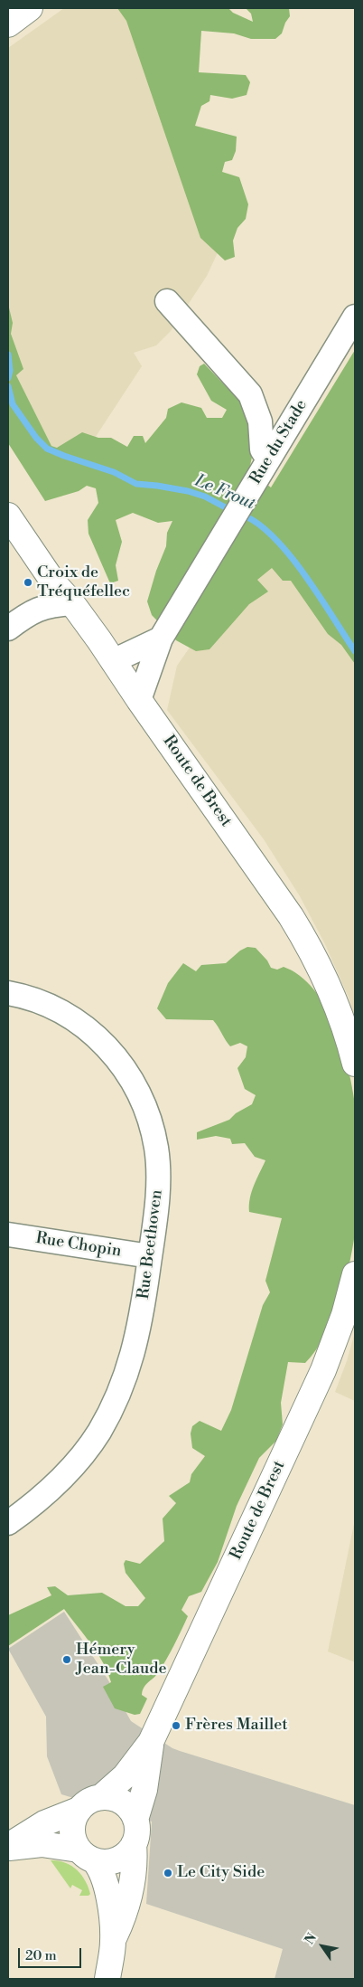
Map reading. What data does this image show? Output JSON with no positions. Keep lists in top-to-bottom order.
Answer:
{
  "streets": {
    "main road": ["Route de Brest"],
    "street": ["Rue du Stade", "Rue Beethoven", "Rue Chopin"]
  },
  "crossings": [
    ["Rue du Stade", "Route de Brest"],
    ["Rue Beethoven", "Rue Chopin"]
  ],
  "water": ["Le Frout"],
  "places": [
    "Croix de Tréquéfellec",
    "Hémery Jean-Claude",
    "Frères Maillet",
    "Le City Side"
  ],
  "scale_bar": "20 m",
  "north": "top left"
}
